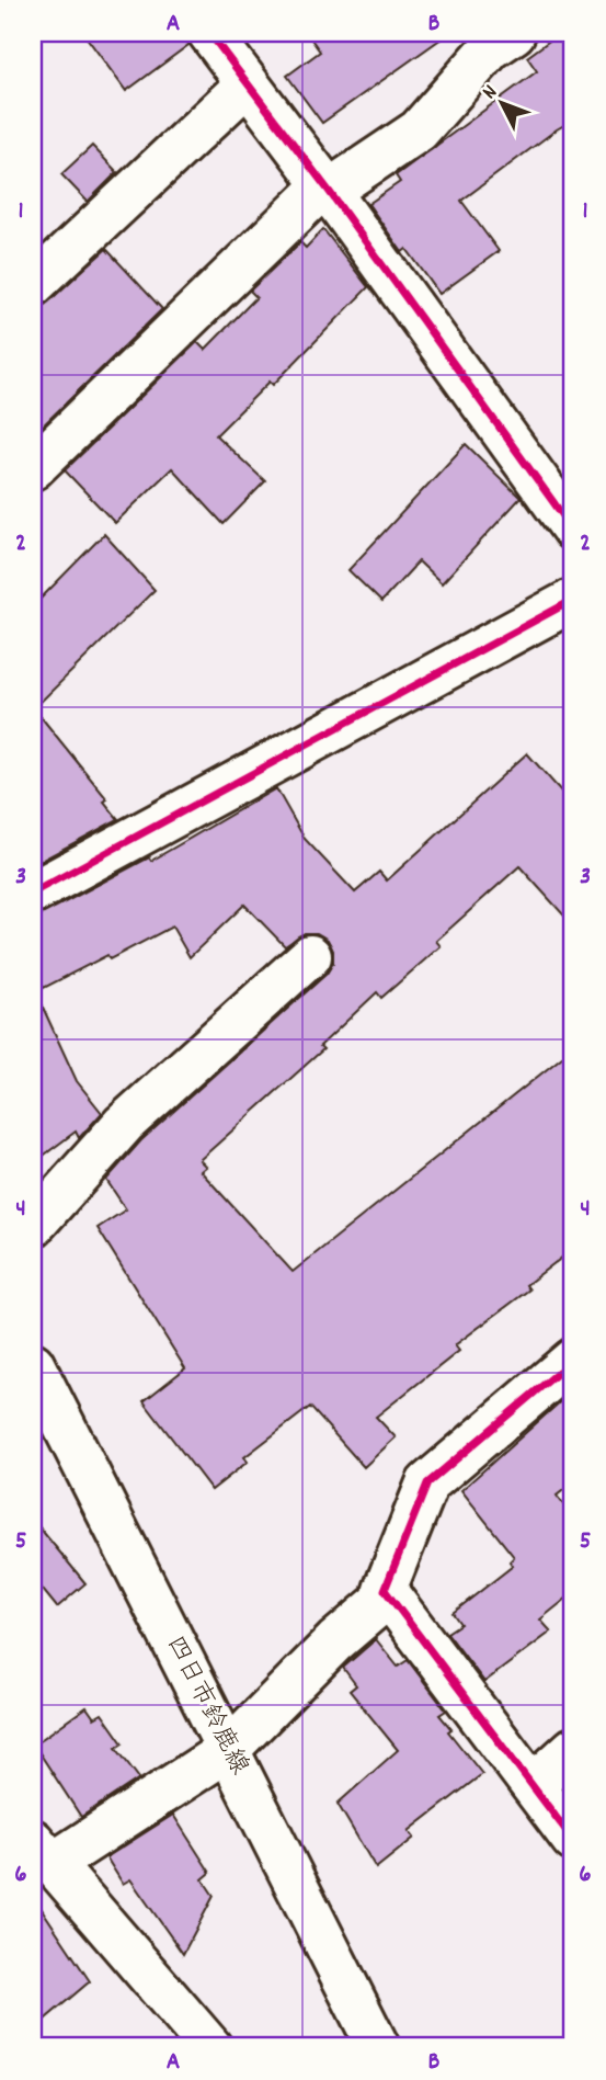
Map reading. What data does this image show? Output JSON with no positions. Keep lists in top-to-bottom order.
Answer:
{
  "streets": {
    "street": ["四日市鈴鹿線"]
  },
  "north": "top left",
  "grid": {
    "columns": ["A", "B"],
    "rows": [
      "1",
      "2",
      "3",
      "4",
      "5",
      "6"
    ]
  }
}
